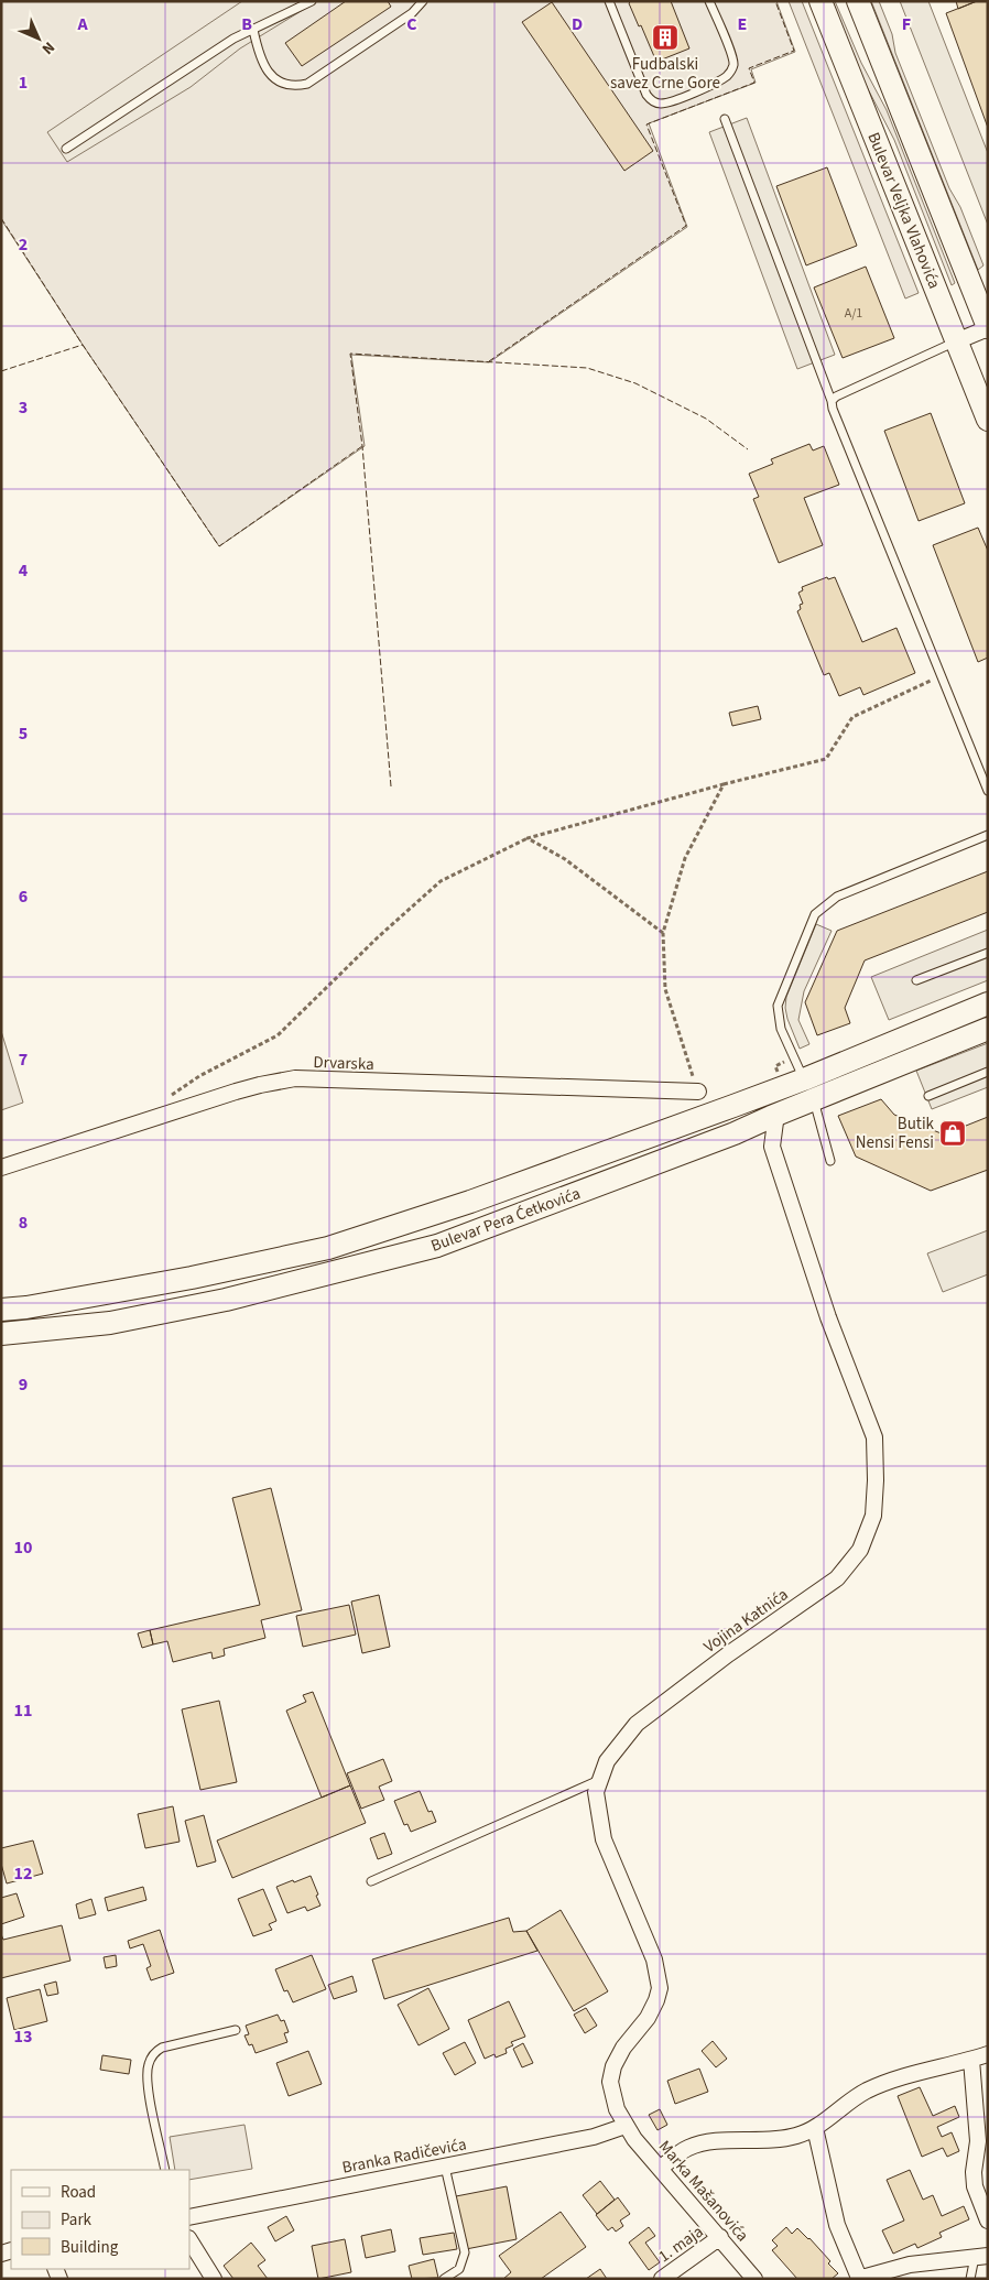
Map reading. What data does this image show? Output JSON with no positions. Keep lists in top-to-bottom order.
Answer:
{
  "streets": {
    "main road": ["Bulevar Veljka Vlahovića", "Bulevar Pera Ćetkovića"],
    "street": [
      "Drvarska",
      "Vojina Katnića",
      "Branka Radičevića",
      "Marka Mašanovića",
      "1. maja"
    ]
  },
  "crossings": [
    ["Bulevar Pera Ćetkovića", "Vojina Katnića"],
    ["Vojina Katnića", "Branka Radičevića"],
    ["Vojina Katnića", "Marka Mašanovića"],
    ["Branka Radičevića", "Marka Mašanovića"],
    ["Marka Mašanovića", "1. maja"]
  ],
  "places": {
    "building": ["Fudbalski savez Crne Gore"],
    "shop": ["Butik Nensi Fensi"]
  },
  "house_numbers": ["A/1"],
  "legend": ["Road", "Park", "Building"],
  "north": "bottom right",
  "grid": {
    "columns": [
      "A",
      "B",
      "C",
      "D",
      "E",
      "F"
    ],
    "rows": [
      "1",
      "2",
      "3",
      "4",
      "5",
      "6",
      "7",
      "8",
      "9",
      "10",
      "11",
      "12",
      "13"
    ]
  }
}
